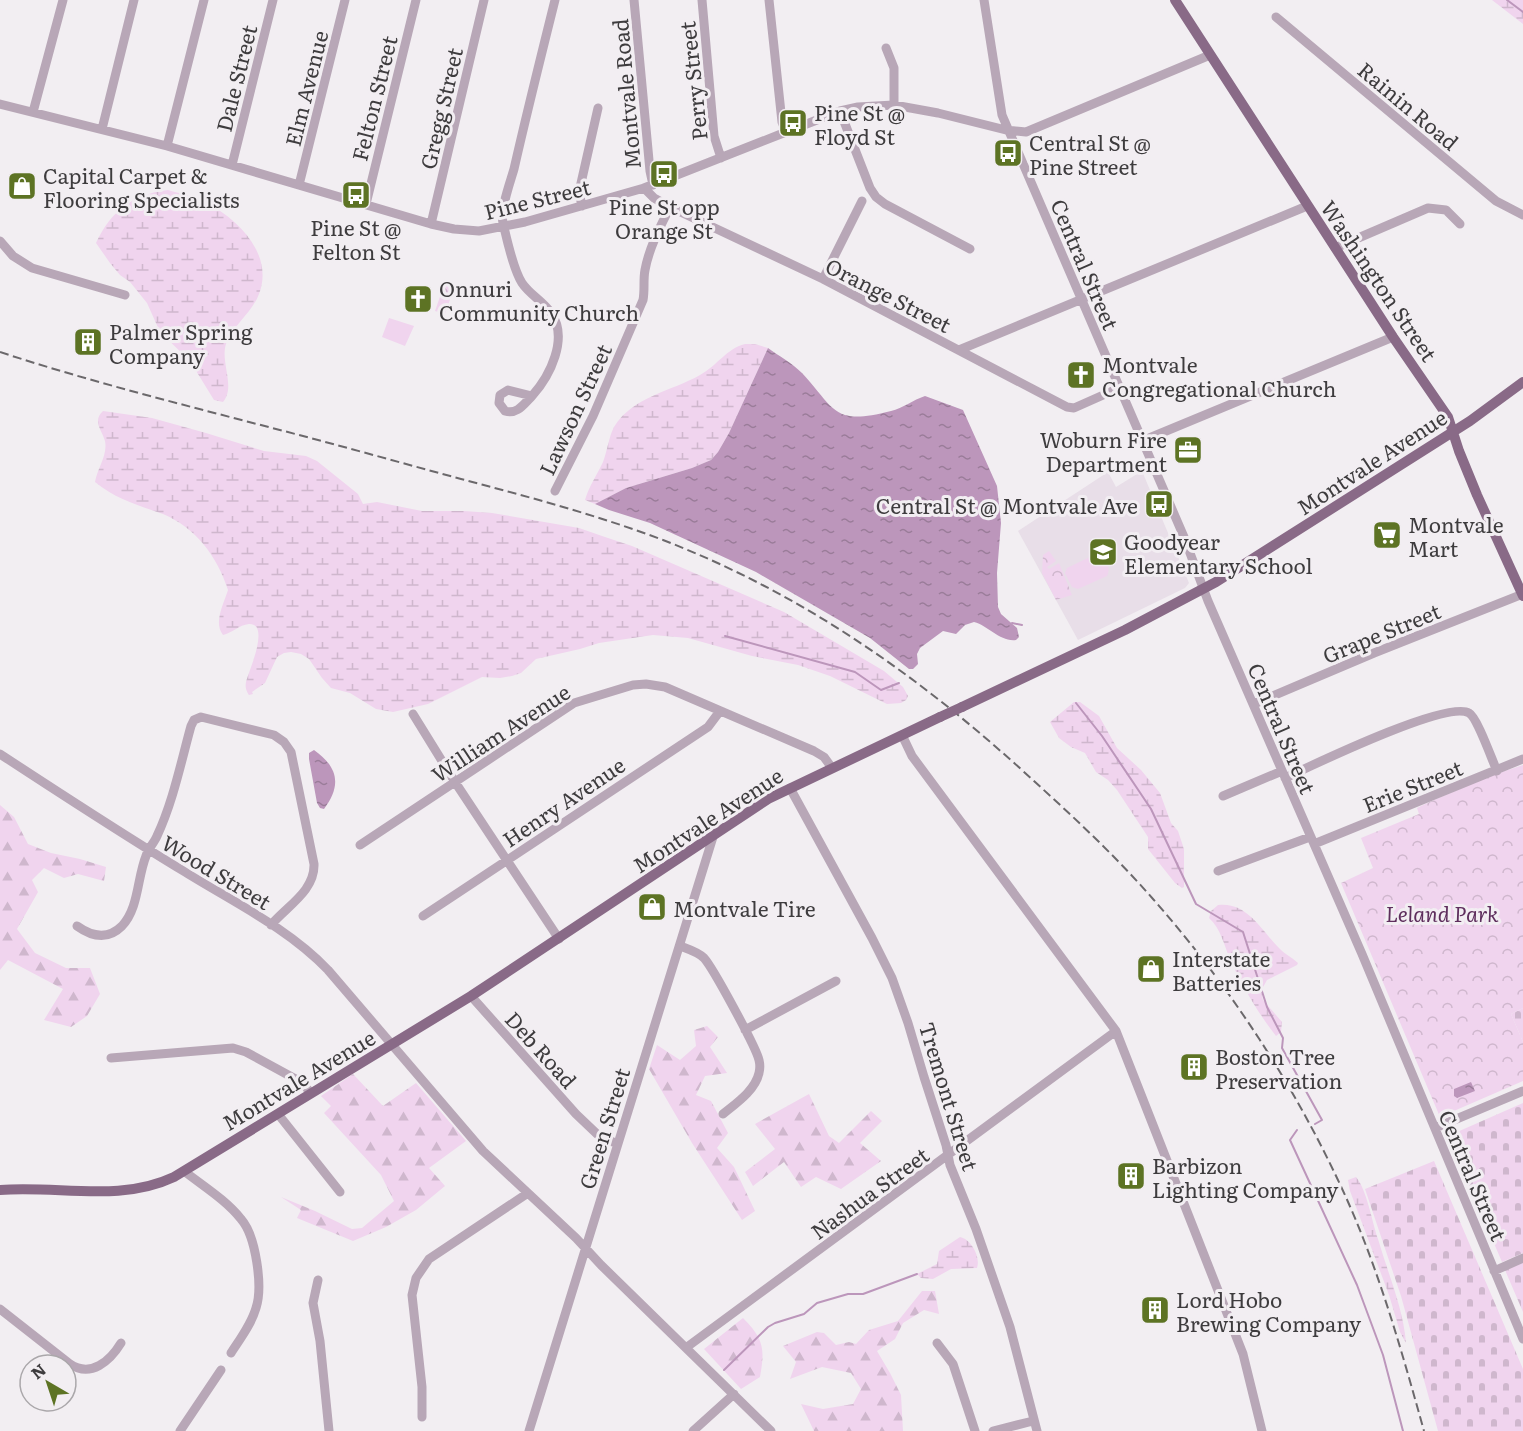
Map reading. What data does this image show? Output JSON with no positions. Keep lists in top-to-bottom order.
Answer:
{
  "streets": {
    "main road": ["Washington Street", "Montvale Avenue"],
    "street": [
      "Dale Street",
      "Perry Street",
      "Elm Avenue",
      "Montvale Road",
      "Felton Street",
      "Rainin Road",
      "Gregg Street",
      "Pine Street",
      "Central Street",
      "Orange Street",
      "Lawson Street",
      "Grape Street",
      "William Avenue",
      "Erie Street",
      "Henry Avenue",
      "Wood Street",
      "Deb Road",
      "Tremont Street",
      "Green Street",
      "Nashua Street"
    ]
  },
  "crossings": [
    ["Dale Street", "Pine Street"],
    ["Perry Street", "Pine Street"],
    ["Elm Avenue", "Pine Street"],
    ["Montvale Road", "Pine Street"],
    ["Montvale Road", "Orange Street"],
    ["Felton Street", "Pine Street"],
    ["Gregg Street", "Pine Street"],
    ["Pine Street", "Central Street"],
    ["Pine Street", "Washington Street"],
    ["Pine Street", "Orange Street"],
    ["Central Street", "Orange Street"],
    ["Central Street", "Montvale Avenue"],
    ["Central Street", "Grape Street"],
    ["Central Street", "Erie Street"],
    ["Washington Street", "Montvale Avenue"],
    ["Washington Street", "Grape Street"],
    ["Orange Street", "Lawson Street"],
    ["Montvale Avenue", "William Avenue"],
    ["Montvale Avenue", "Wood Street"],
    ["Montvale Avenue", "Deb Road"],
    ["Montvale Avenue", "Tremont Street"],
    ["Montvale Avenue", "Green Street"],
    ["William Avenue", "Henry Avenue"],
    ["Deb Road", "Green Street"],
    ["Tremont Street", "Nashua Street"]
  ],
  "parks": ["Leland Park"],
  "places": {
    "bus stop": [
      "Pine St @ Floyd St",
      "Central St @ Pine Street",
      "Pine St opp Orange St",
      "Pine St @ Felton St",
      "Central St @ Montvale Ave"
    ],
    "shop": ["Capital Carpet & Flooring Specialists", "Montvale Tire", "Interstate Batteries"],
    "church": ["Onnuri Community Church", "Montvale Congregational Church"],
    "building": [
      "Palmer Spring Company",
      "Boston Tree Preservation",
      "Barbizon Lighting Company",
      "Lord Hobo Brewing Company"
    ],
    "office": ["Woburn Fire Department"],
    "supermarket": ["Montvale Mart"],
    "school or university": ["Goodyear Elementary School"]
  },
  "north": "top left"
}
